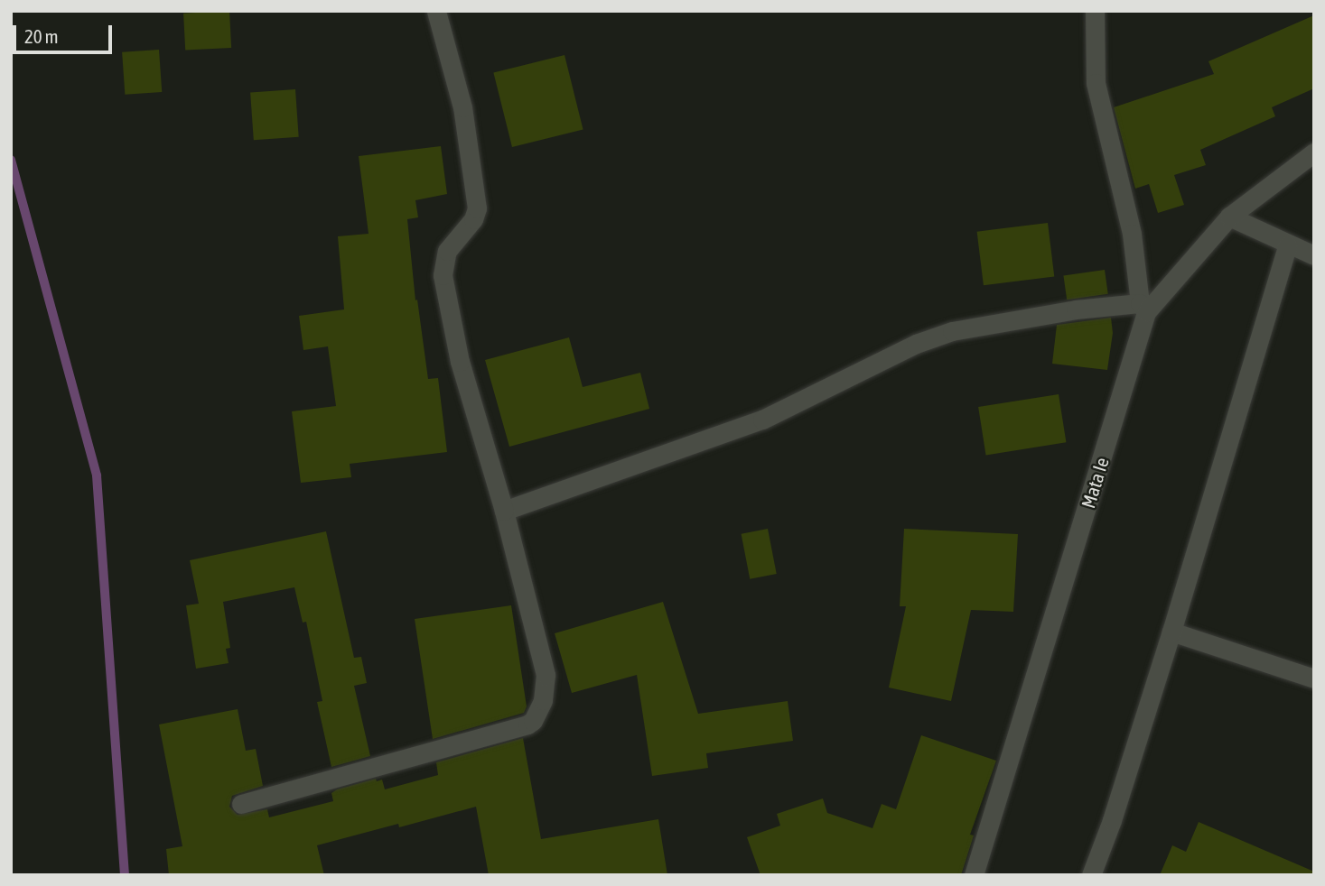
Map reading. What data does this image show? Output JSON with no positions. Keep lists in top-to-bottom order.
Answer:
{
  "streets": {
    "street": ["Mata Ie"]
  },
  "scale_bar": "20 m"
}
